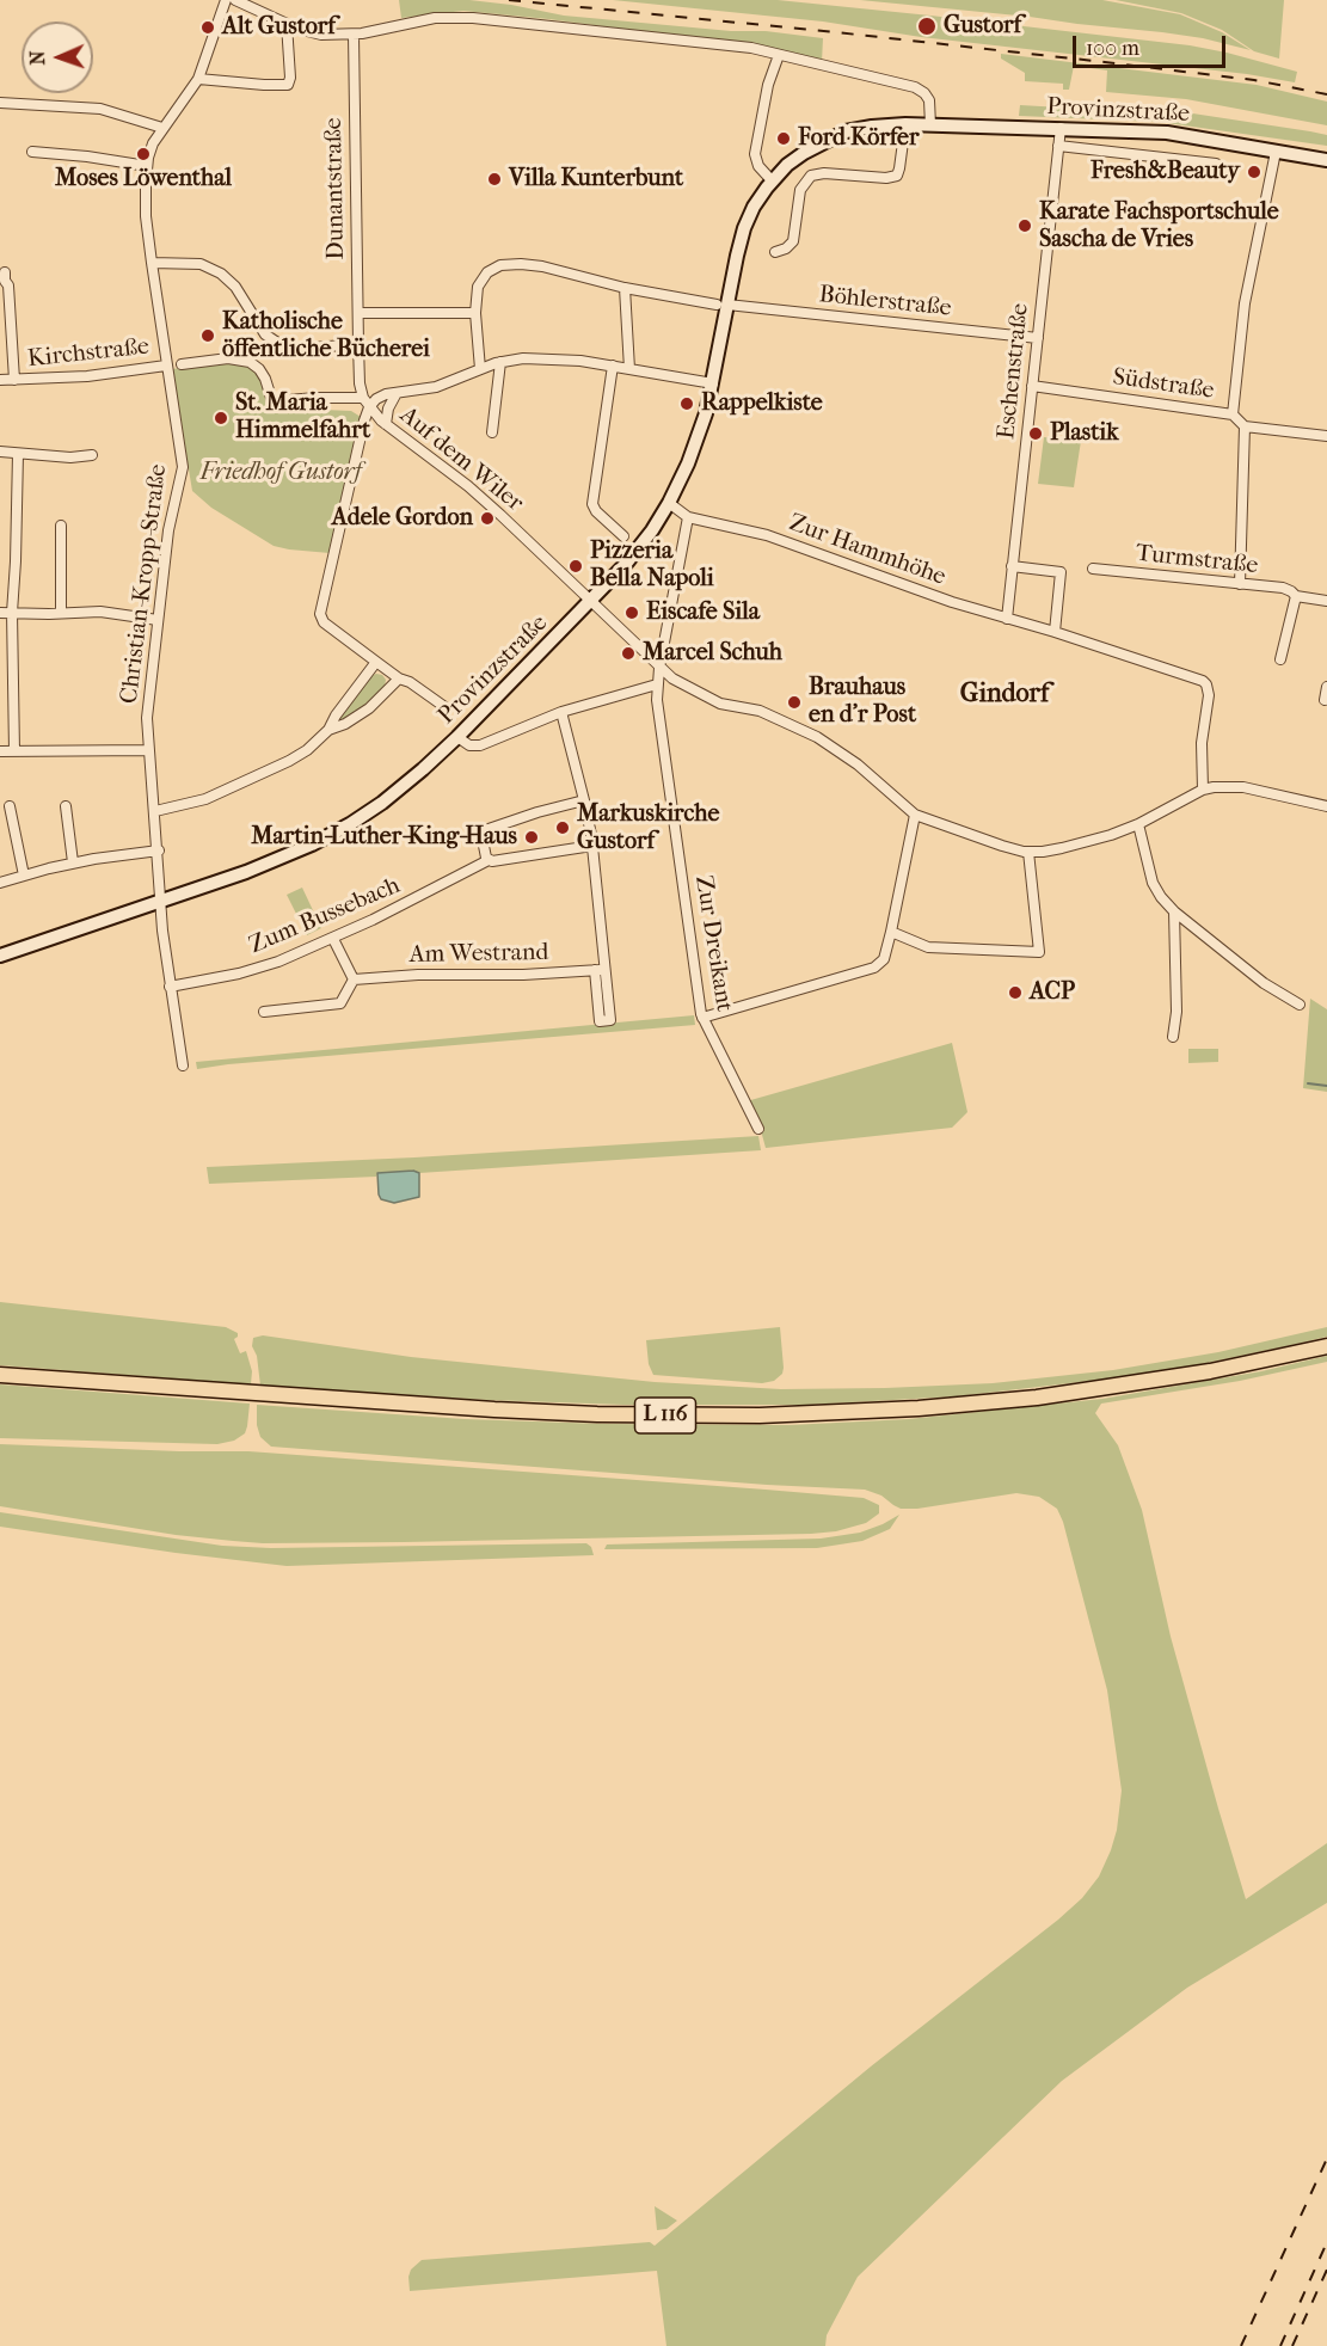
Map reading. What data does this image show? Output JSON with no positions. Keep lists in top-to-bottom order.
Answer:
{
  "streets": {
    "main road": ["L 116"],
    "street": [
      "Provinzstraße",
      "Dunantstraße",
      "Böhlerstraße",
      "Kirchstraße",
      "Eschenstraße",
      "Südstraße",
      "Auf dem Wiler",
      "Zur Hammhöhe",
      "Turmstraße",
      "Christian-Kropp-Straße",
      "Zum Bussebach",
      "Zur Dreikant",
      "Am Westrand"
    ]
  },
  "crossings": [
    ["Provinzstraße", "Böhlerstraße"],
    ["Provinzstraße", "Eschenstraße"],
    ["Provinzstraße", "Auf dem Wiler"],
    ["Provinzstraße", "Zur Hammhöhe"],
    ["Provinzstraße", "Christian-Kropp-Straße"],
    ["Dunantstraße", "Auf dem Wiler"],
    ["Böhlerstraße", "Eschenstraße"],
    ["Kirchstraße", "Christian-Kropp-Straße"],
    ["Eschenstraße", "Südstraße"],
    ["Eschenstraße", "Zur Hammhöhe"],
    ["Auf dem Wiler", "Zur Dreikant"],
    ["Zur Hammhöhe", "Zur Dreikant"],
    ["Christian-Kropp-Straße", "Zum Bussebach"]
  ],
  "districts": ["Gindorf"],
  "parks": ["Friedhof Gustorf"],
  "places": [
    "Gustorf",
    "Alt Gustorf",
    "Ford Körfer",
    "Moses Löwenthal",
    "Fresh&Beauty",
    "Villa Kunterbunt",
    "Karate Fachsportschule Sascha de Vries",
    "Katholische öffentliche Bücherei",
    "Rappelkiste",
    "St. Maria Himmelfahrt",
    "Plastik",
    "Adele Gordon",
    "Pizzeria Bella Napoli",
    "Eiscafe Sila",
    "Marcel Schuh",
    "Brauhaus en d'r Post",
    "Markuskirche Gustorf",
    "Martin-Luther-King-Haus",
    "ACP"
  ],
  "scale_bar": "100 m",
  "north": "left"
}
